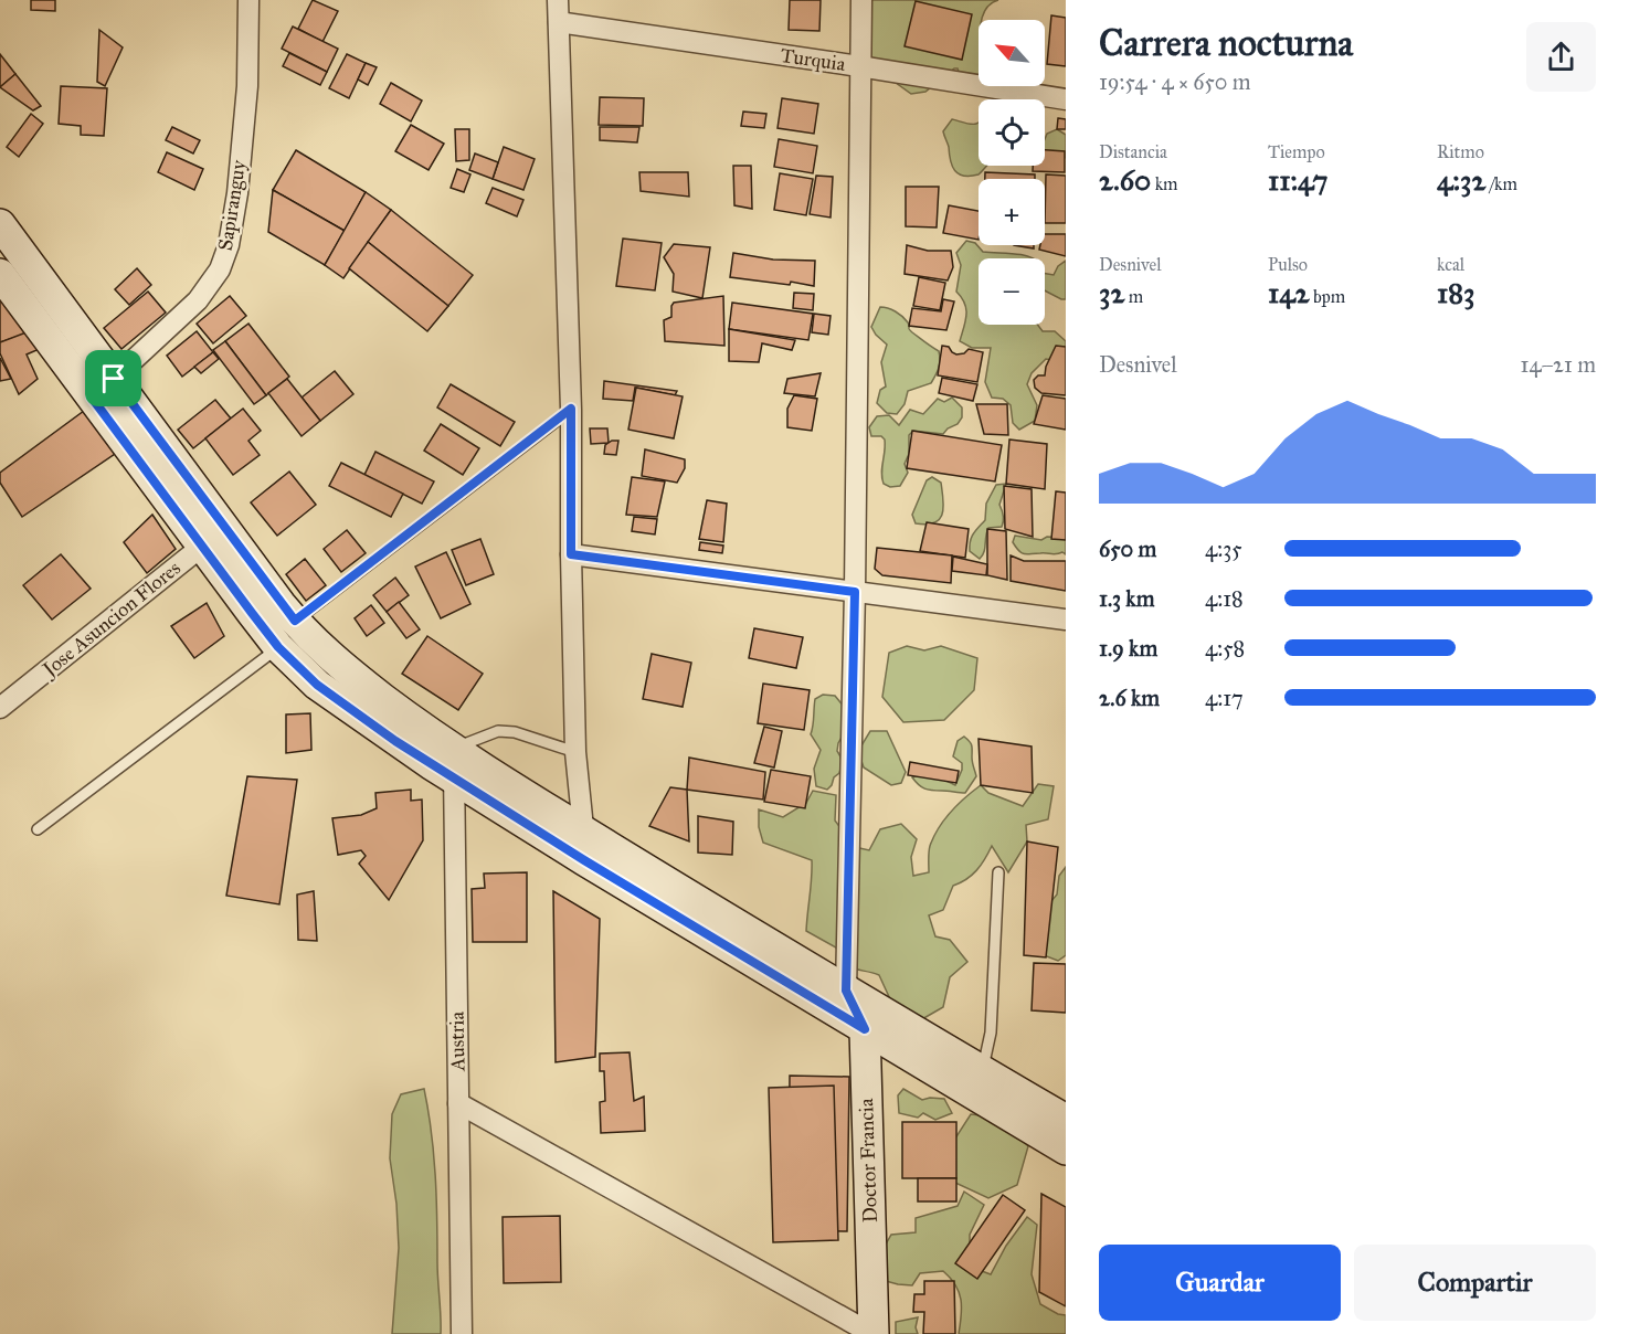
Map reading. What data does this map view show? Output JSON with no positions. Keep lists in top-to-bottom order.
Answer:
{
  "streets": {
    "main road": ["Doctor Francia"],
    "street": [
      "Turquia",
      "Sapiranguy",
      "Jose Asuncion Flores",
      "Austria"
    ]
  },
  "north": "top left",
  "page": {
    "heading": ["Carrera nocturna", "19:54 · 4 × 650 m"],
    "map_buttons": ["+", "−"],
    "stats": [
      ["Distancia", "2.60 km"],
      ["Tiempo", "11:47"],
      ["Ritmo", "4:32 /km"],
      ["Desnivel", "32 m"],
      ["Pulso", "142 bpm"],
      ["kcal", "183"]
    ],
    "chart": ["Desnivel", "14–21 m"],
    "list": [
      {
        "name": "650 m",
        "note": "4:35"
      },
      {
        "name": "1.3 km",
        "note": "4:18"
      },
      {
        "name": "1.9 km",
        "note": "4:58"
      },
      {
        "name": "2.6 km",
        "note": "4:17"
      }
    ],
    "buttons": ["Guardar", "Compartir"]
  }
}
